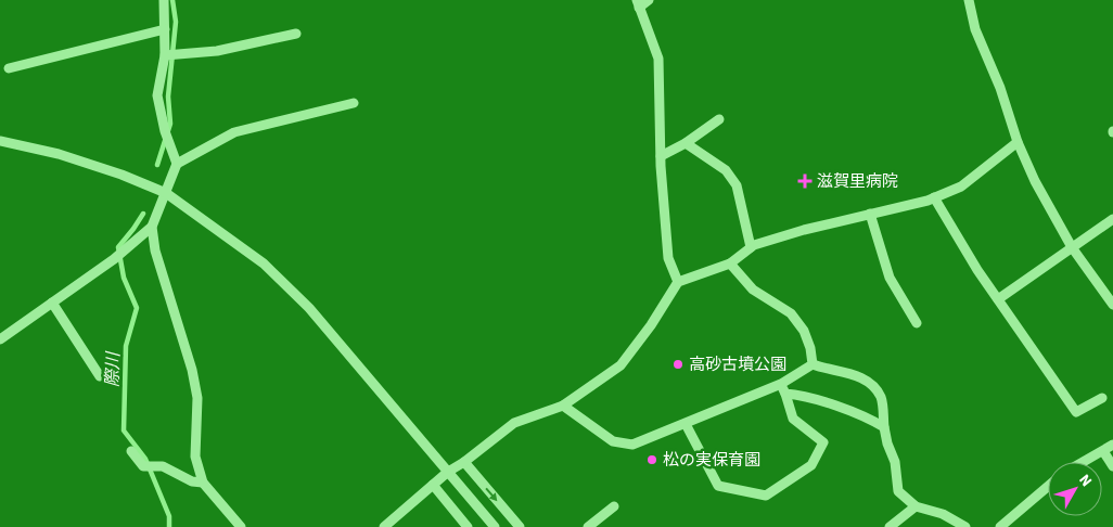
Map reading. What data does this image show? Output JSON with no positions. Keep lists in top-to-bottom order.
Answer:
{
  "water": ["際川"],
  "places": {
    "health": ["滋賀里病院"],
    "other": ["高砂古墳公園", "松の実保育園"]
  },
  "north": "top right"
}
